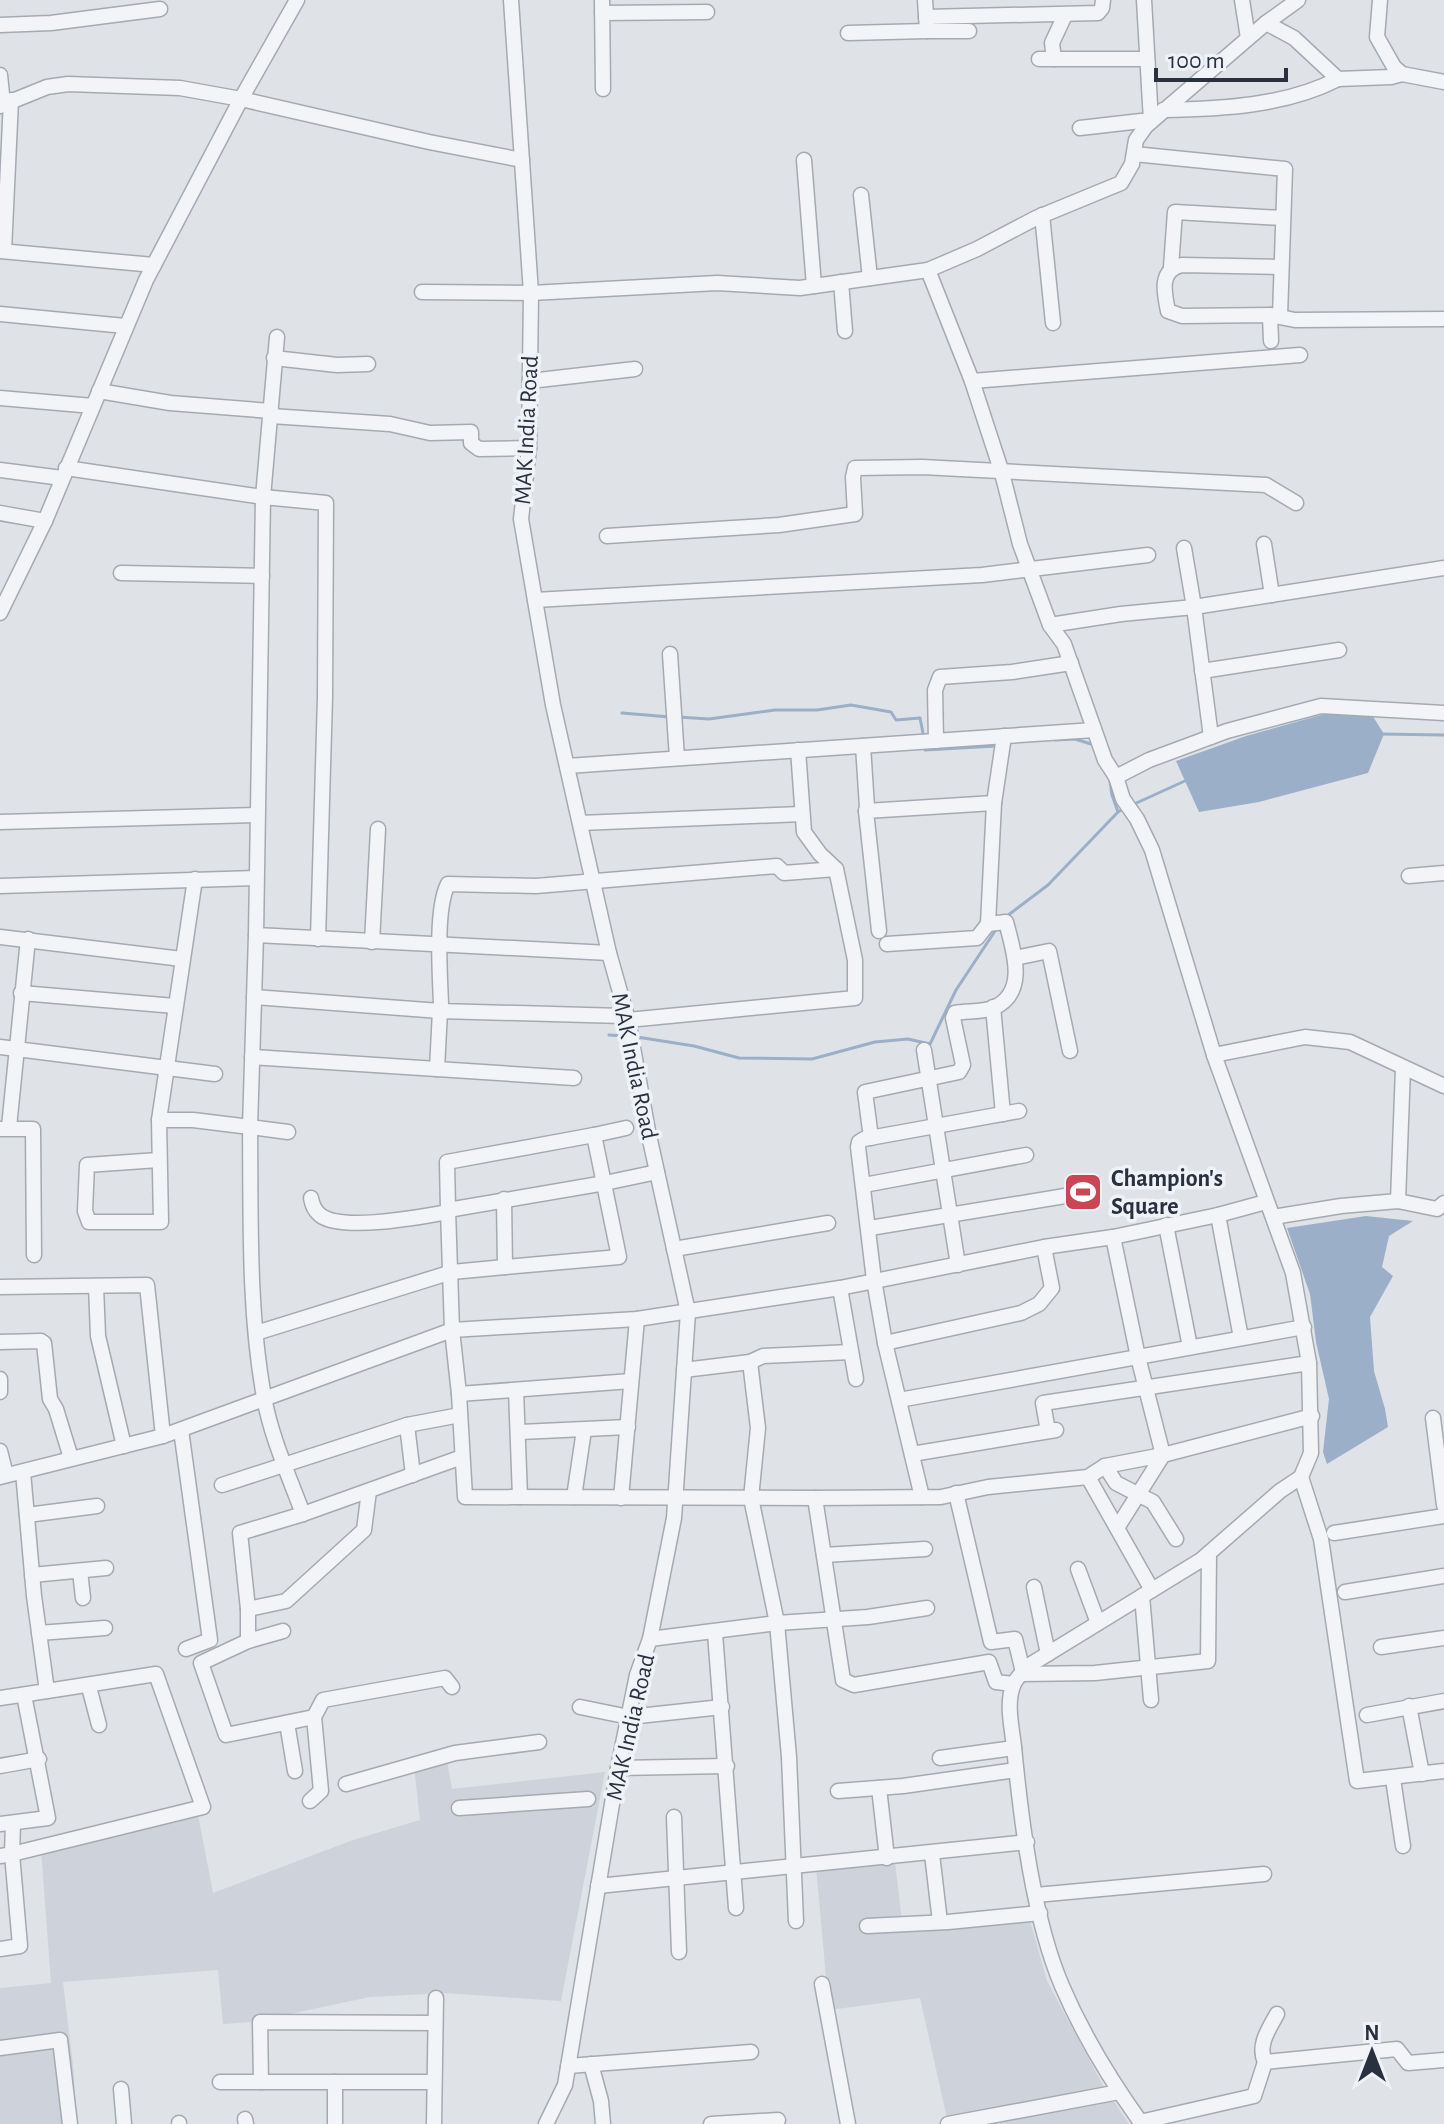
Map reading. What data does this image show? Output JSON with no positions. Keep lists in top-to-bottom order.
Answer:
{
  "streets": {
    "street": ["MAK India Road"]
  },
  "places": {
    "sports": ["Champion's Square"]
  },
  "scale_bar": "100 m",
  "north": "top"
}
